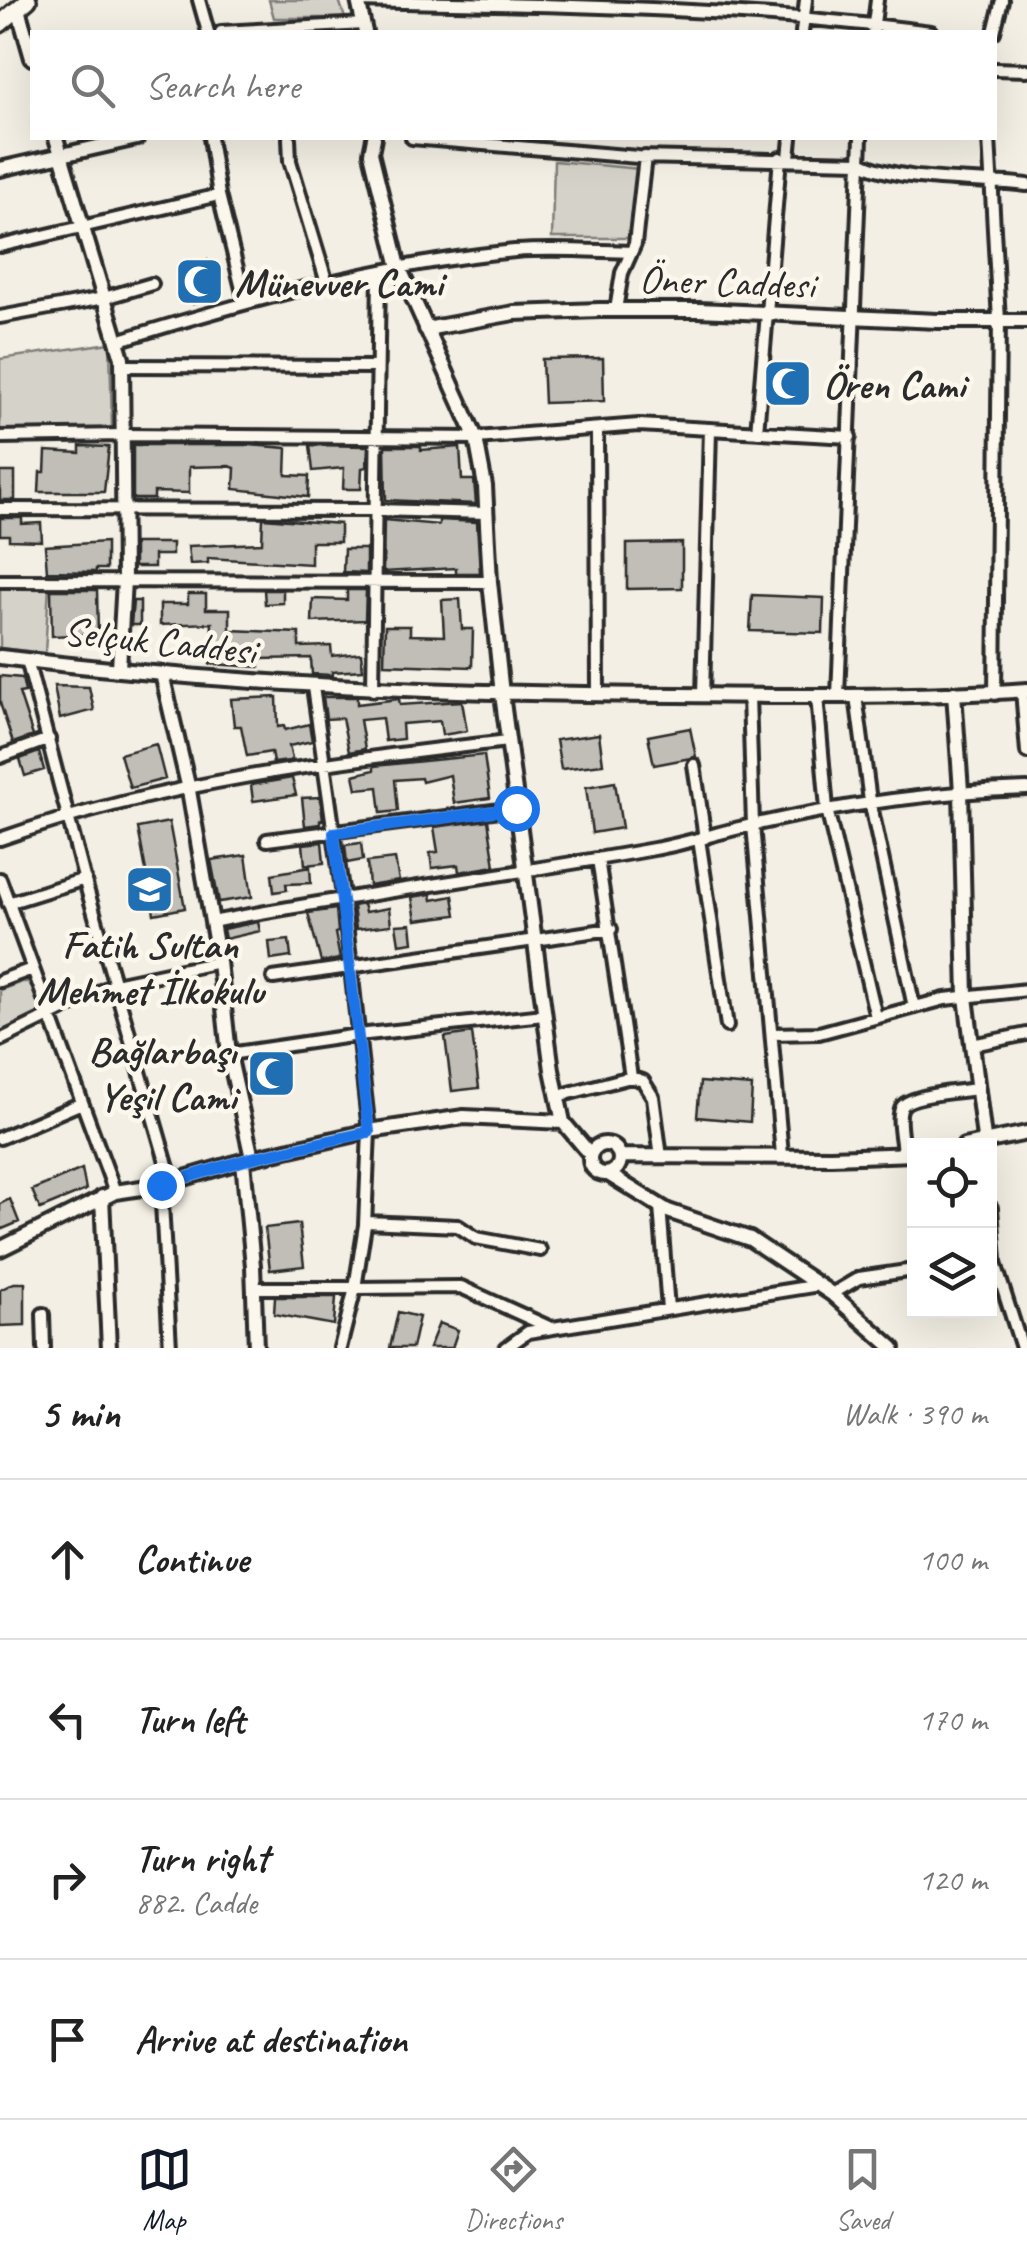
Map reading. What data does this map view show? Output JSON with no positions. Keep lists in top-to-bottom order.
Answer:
{
  "streets": {
    "street": ["Öner Caddesi", "Selçuk Caddesi"]
  },
  "places": {
    "mosque": ["Münevver Cami", "Ören Cami", "Bağlarbaşı Yeşil Cami"],
    "school or university": ["Fatih Sultan Mehmet İlkokulu"]
  },
  "page": {
    "search": "Search here",
    "heading": ["5 min", "Walk · 390 m"],
    "list": [
      ["Continue", "100 m"],
      ["Turn left", "170 m"],
      ["Turn right", "882. Cadde", "120 m"],
      "Arrive at destination"
    ],
    "nav": ["Map", "Directions", "Saved"]
  }
}
